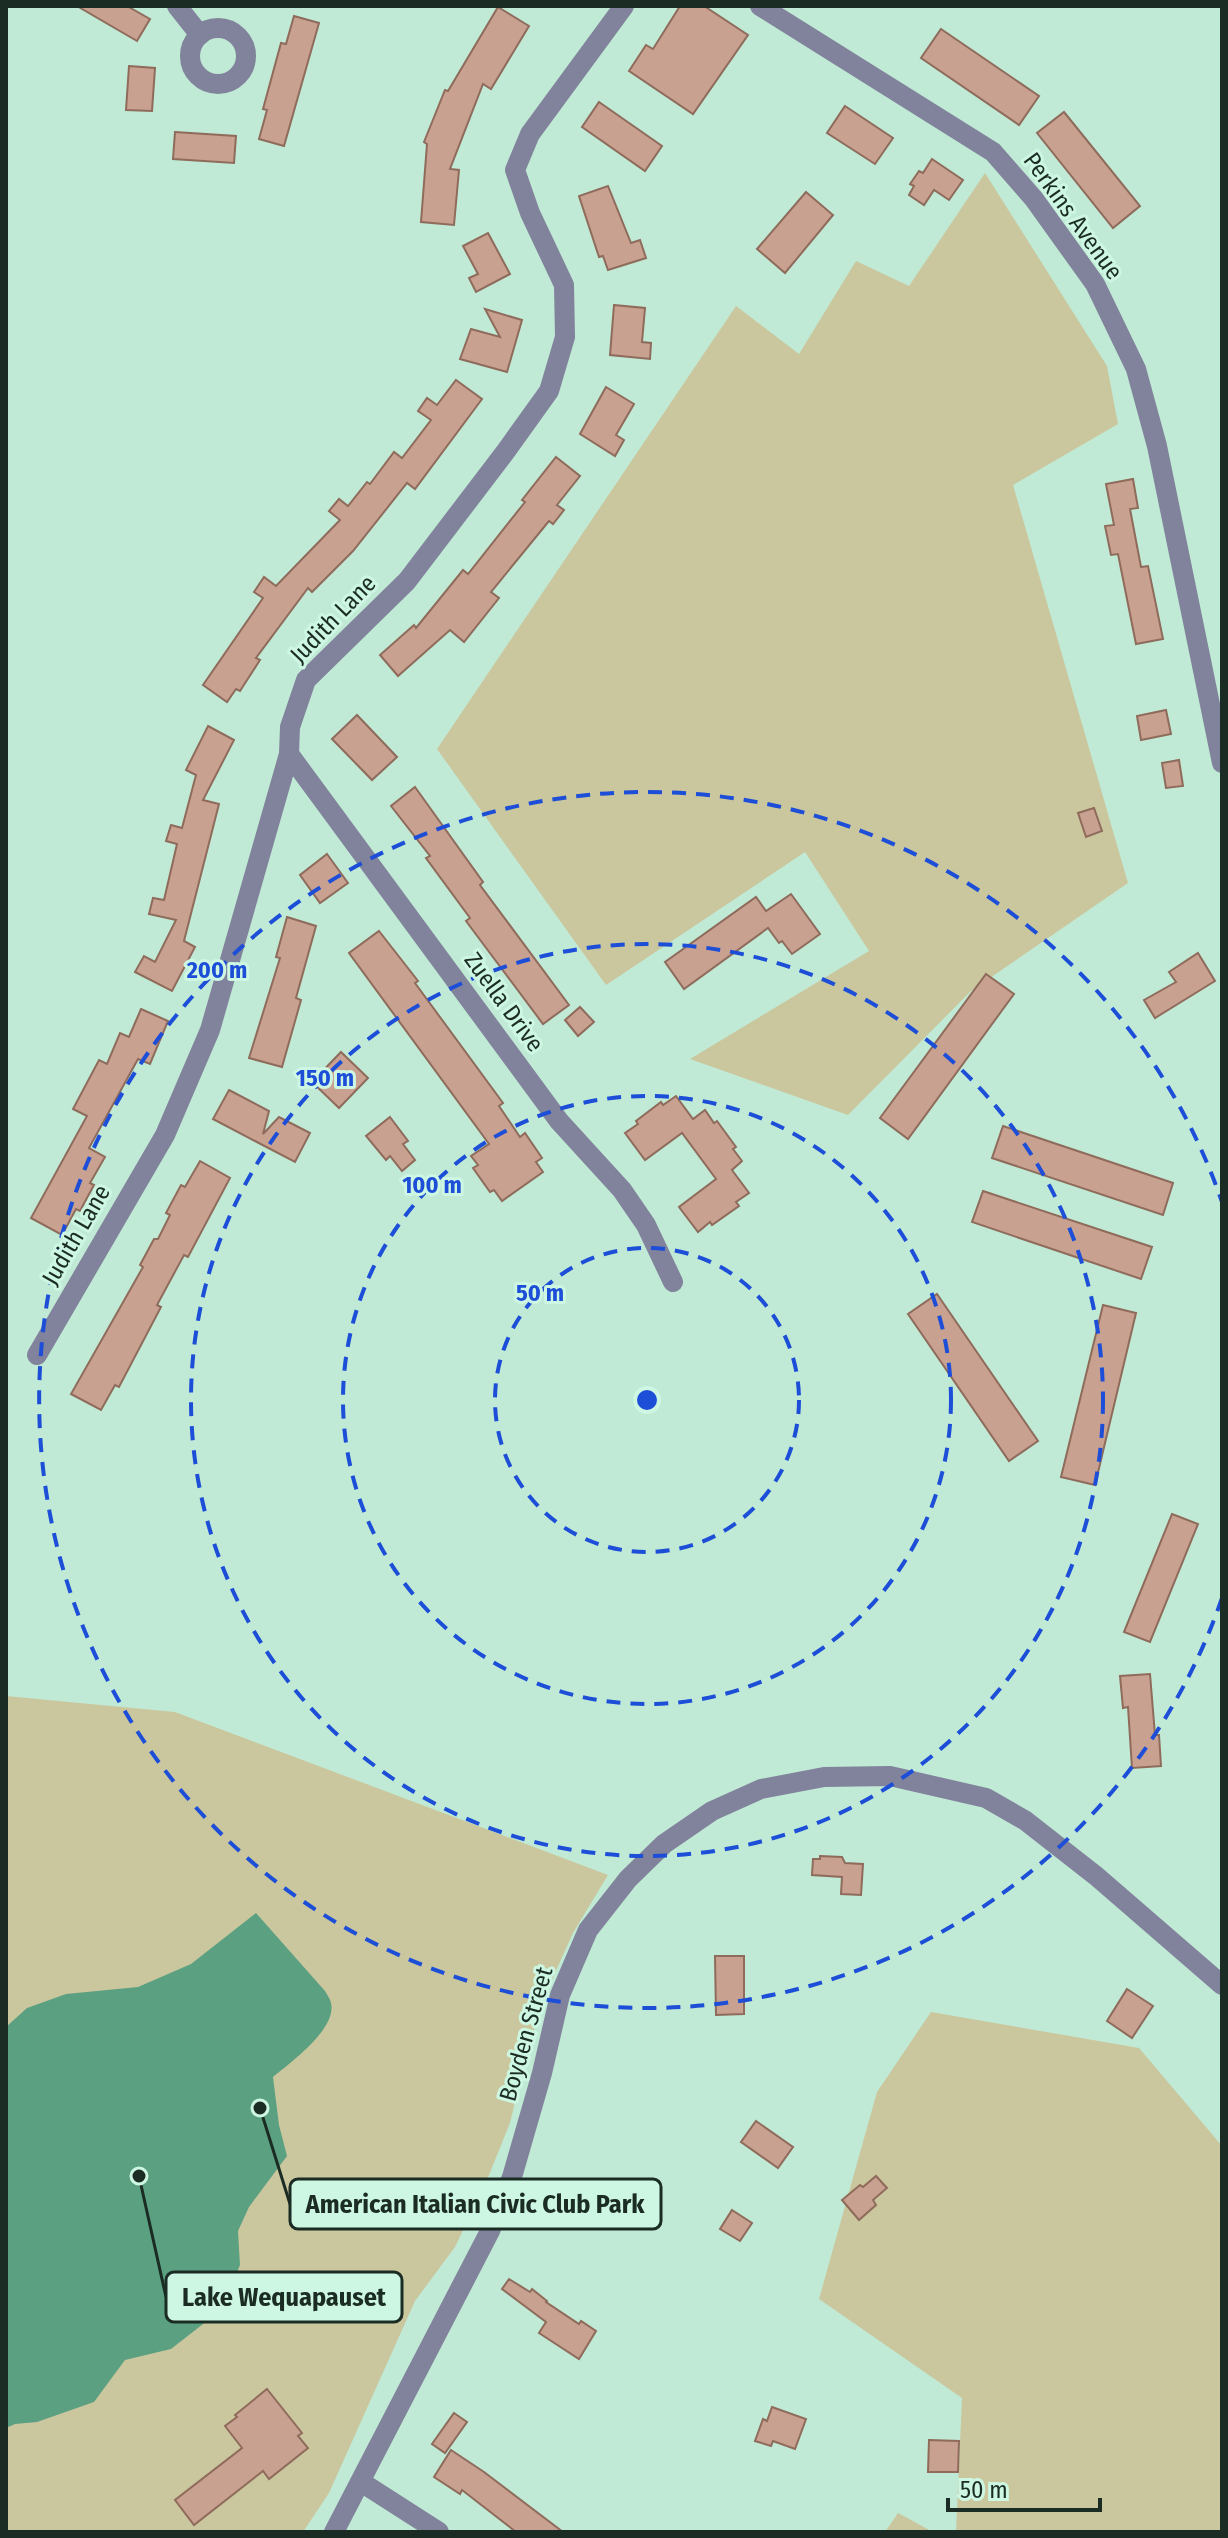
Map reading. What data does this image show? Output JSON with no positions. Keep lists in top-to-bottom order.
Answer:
{
  "streets": {
    "street": [
      "Perkins Avenue",
      "Judith Lane",
      "Zuella Drive",
      "Boyden Street"
    ]
  },
  "crossings": [
    ["Judith Lane", "Zuella Drive"]
  ],
  "places": ["American Italian Civic Club Park", "Lake Wequapauset"],
  "scale_bar": "50 m",
  "rings": [
    "200 m",
    "150 m",
    "100 m",
    "50 m"
  ]
}
